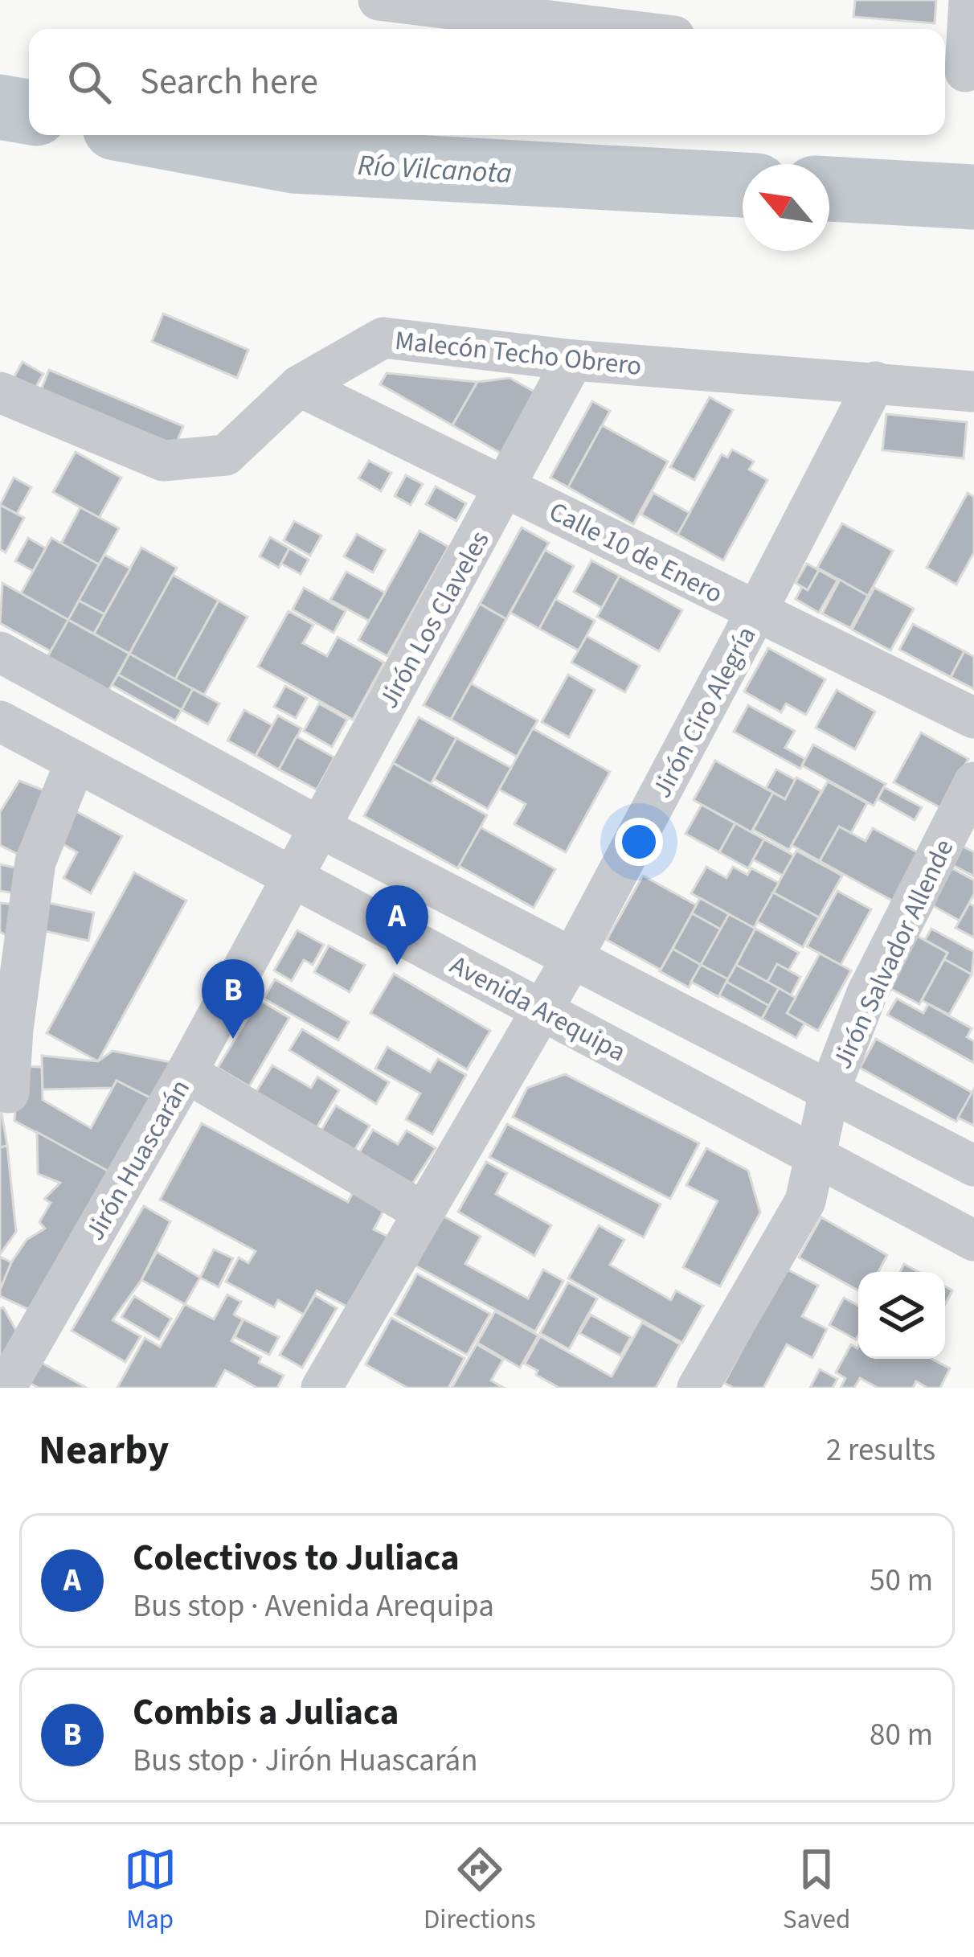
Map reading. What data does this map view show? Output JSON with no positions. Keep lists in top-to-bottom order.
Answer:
{
  "streets": {
    "street": [
      "Malecón Techo Obrero",
      "Calle 10 de Enero",
      "Jirón Los Claveles",
      "Jirón Ciro Alegría",
      "Jirón Salvador Allende",
      "Avenida Arequipa",
      "Jirón Huascarán"
    ]
  },
  "crossings": [
    ["Malecón Techo Obrero", "Calle 10 de Enero"],
    ["Malecón Techo Obrero", "Jirón Los Claveles"],
    ["Malecón Techo Obrero", "Jirón Ciro Alegría"],
    ["Calle 10 de Enero", "Jirón Los Claveles"],
    ["Calle 10 de Enero", "Jirón Ciro Alegría"],
    ["Jirón Los Claveles", "Avenida Arequipa"],
    ["Jirón Los Claveles", "Jirón Huascarán"],
    ["Jirón Ciro Alegría", "Avenida Arequipa"],
    ["Jirón Salvador Allende", "Avenida Arequipa"],
    ["Avenida Arequipa", "Jirón Huascarán"]
  ],
  "water": ["Río Vilcanota"],
  "north": "top left",
  "page": {
    "search": "Search here",
    "pins": ["A", "B"],
    "heading": ["Nearby", "2 results"],
    "list": [
      {
        "mark": "A",
        "name": "Colectivos to Juliaca",
        "note": "Bus stop · Avenida Arequipa",
        "value": "50 m"
      },
      {
        "mark": "B",
        "name": "Combis a Juliaca",
        "note": "Bus stop · Jirón Huascarán",
        "value": "80 m"
      }
    ],
    "nav": ["Map", "Directions", "Saved"]
  }
}
